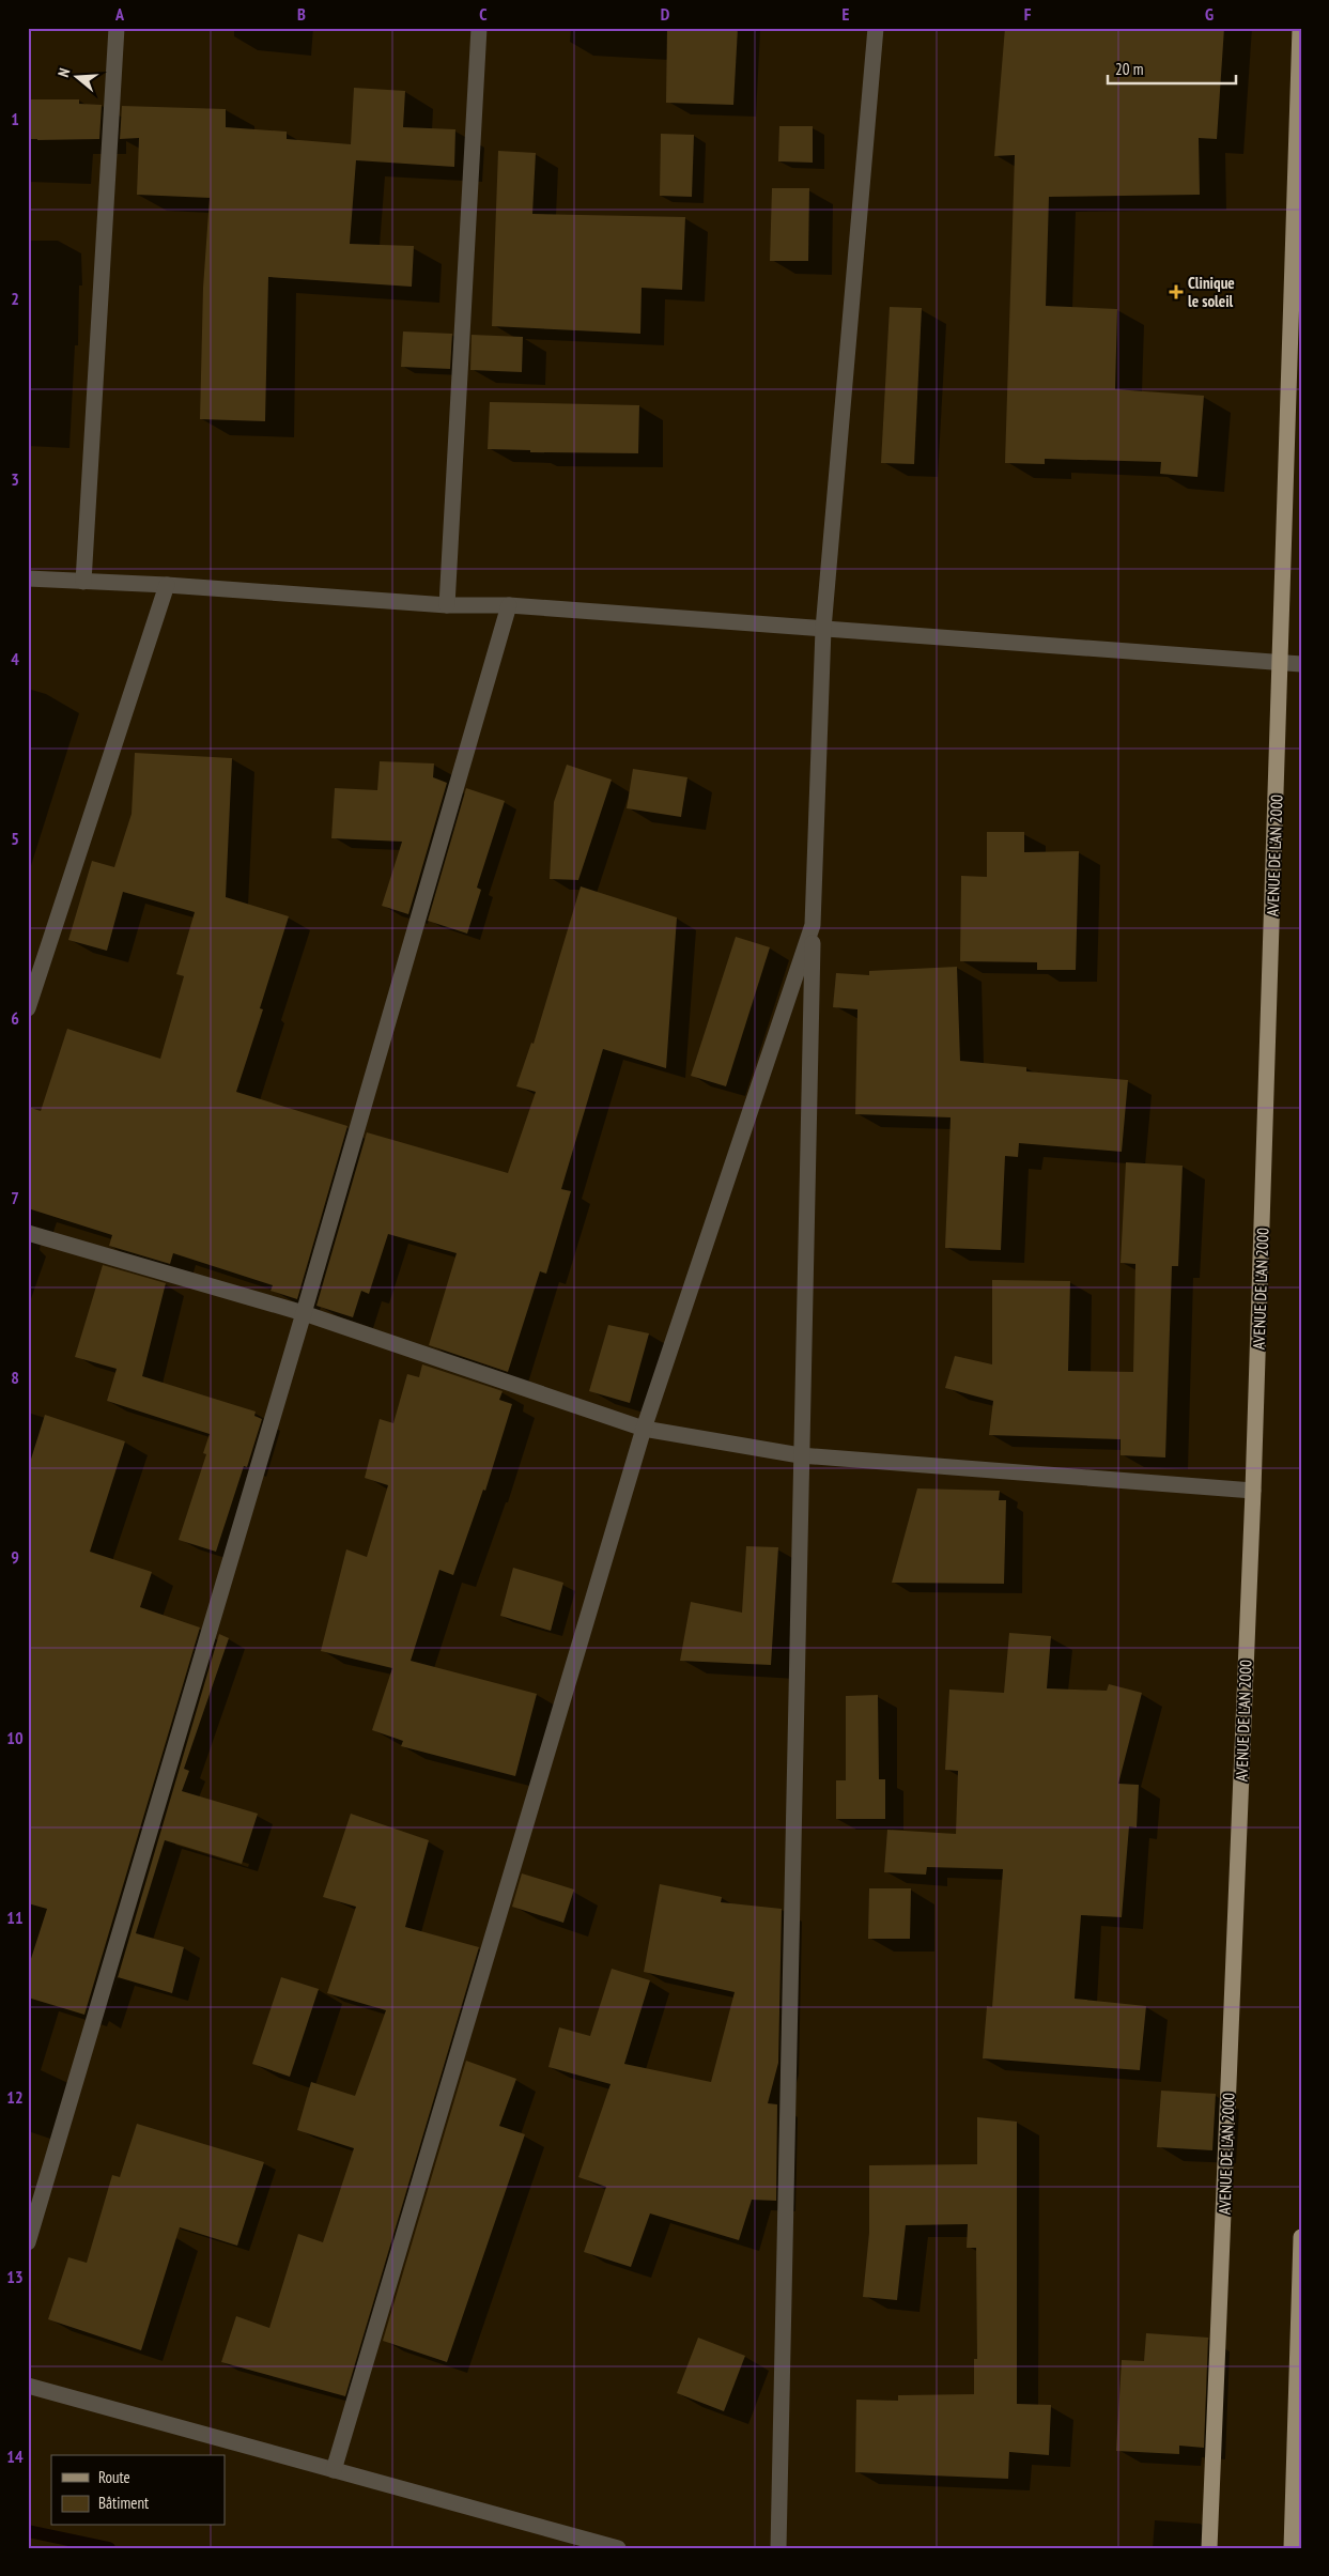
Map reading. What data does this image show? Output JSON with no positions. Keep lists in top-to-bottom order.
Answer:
{
  "streets": {
    "main road": ["AVENUE DE L'AN 2000"]
  },
  "places": {
    "health": ["Clinique le soleil"]
  },
  "legend": ["Route", "Bâtiment"],
  "scale_bar": "20 m",
  "north": "left",
  "grid": {
    "columns": [
      "A",
      "B",
      "C",
      "D",
      "E",
      "F",
      "G"
    ],
    "rows": [
      "1",
      "2",
      "3",
      "4",
      "5",
      "6",
      "7",
      "8",
      "9",
      "10",
      "11",
      "12",
      "13",
      "14"
    ]
  }
}
